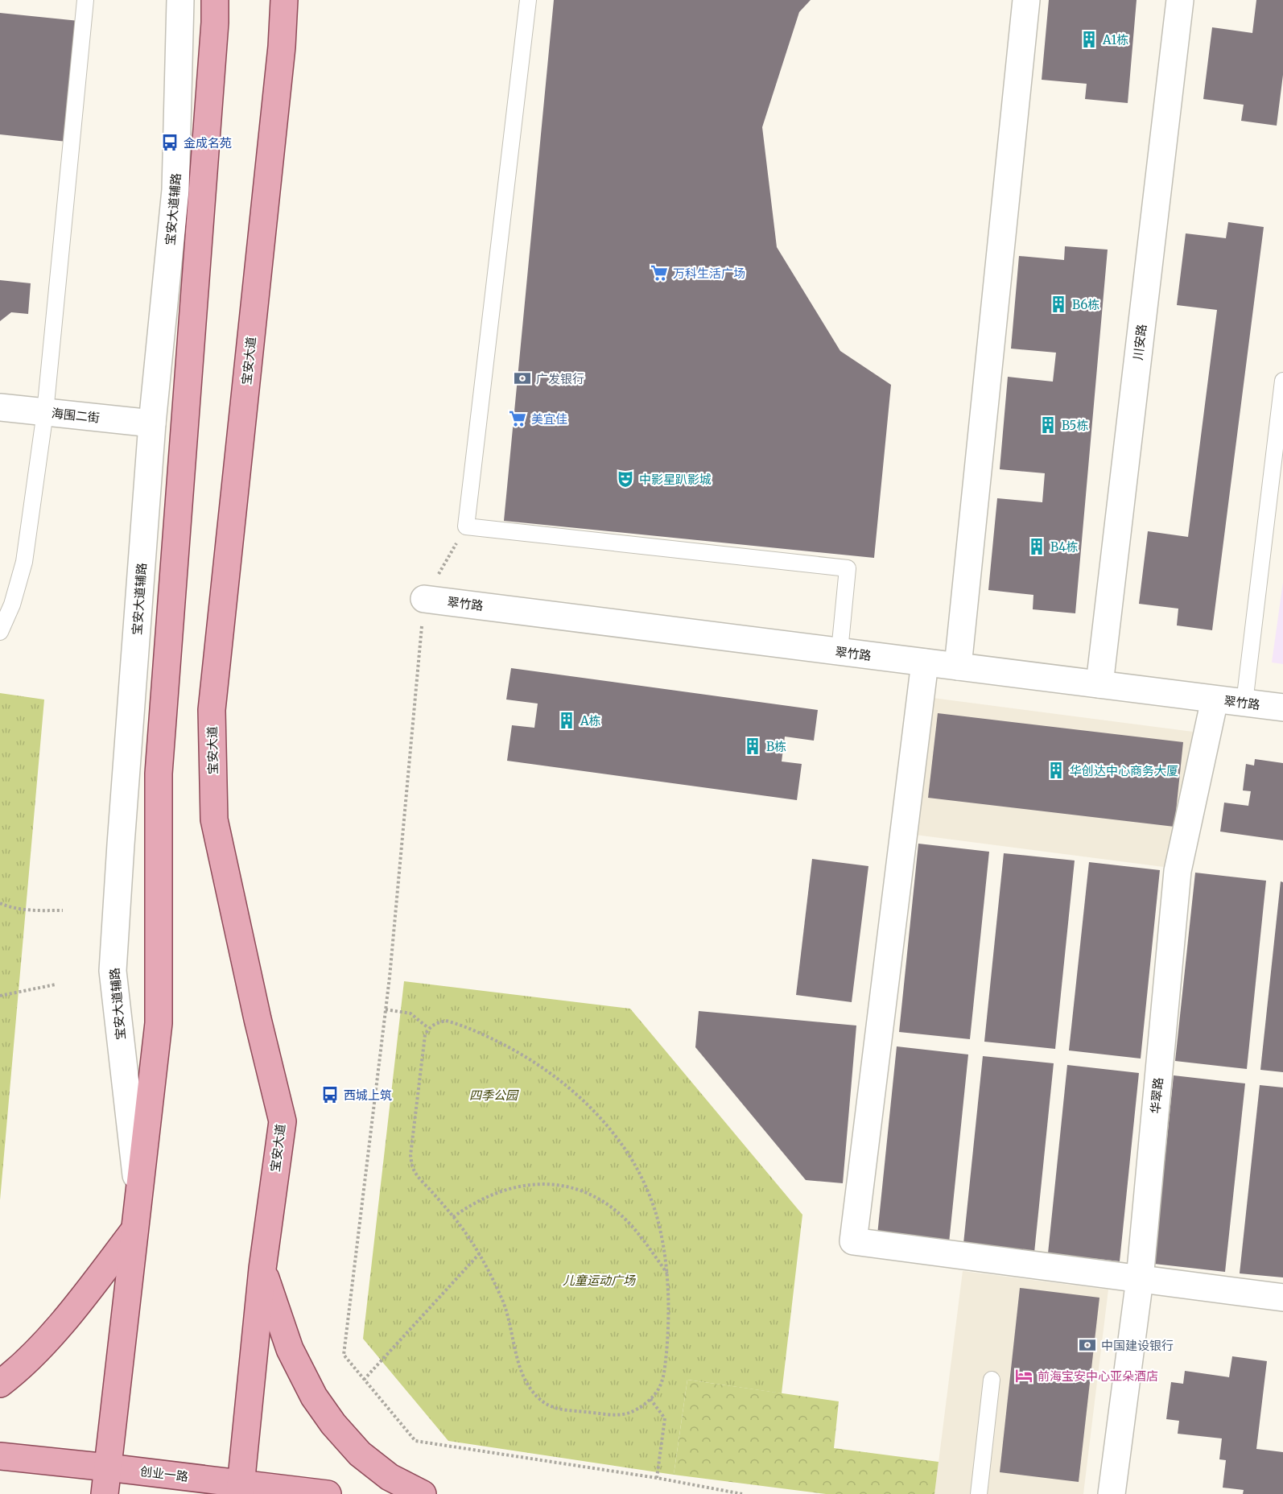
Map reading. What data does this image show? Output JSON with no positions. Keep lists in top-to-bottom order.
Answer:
{
  "streets": {
    "main road": ["宝安大道", "创业一路"],
    "street": [
      "宝安大道辅路",
      "川安路",
      "海围二街",
      "翠竹路",
      "华翠路"
    ]
  },
  "crossings": [
    ["宝安大道辅路", "海围二街"],
    ["川安路", "翠竹路"],
    ["宝安大道", "创业一路"],
    ["翠竹路", "华翠路"]
  ],
  "parks": ["四季公园", "儿童运动广场"],
  "places": {
    "building": [
      "A1栋",
      "B6栋",
      "B5栋",
      "B4栋",
      "A栋",
      "B栋",
      "华创达中心商务大厦"
    ],
    "bus stop": ["金成名苑", "西城上筑"],
    "supermarket": ["万科生活广场", "美宜佳"],
    "bank": ["广发银行", "中国建设银行"],
    "theatre": ["中影星趴影城"],
    "hotel": ["前海宝安中心亚朵酒店"]
  }
}
